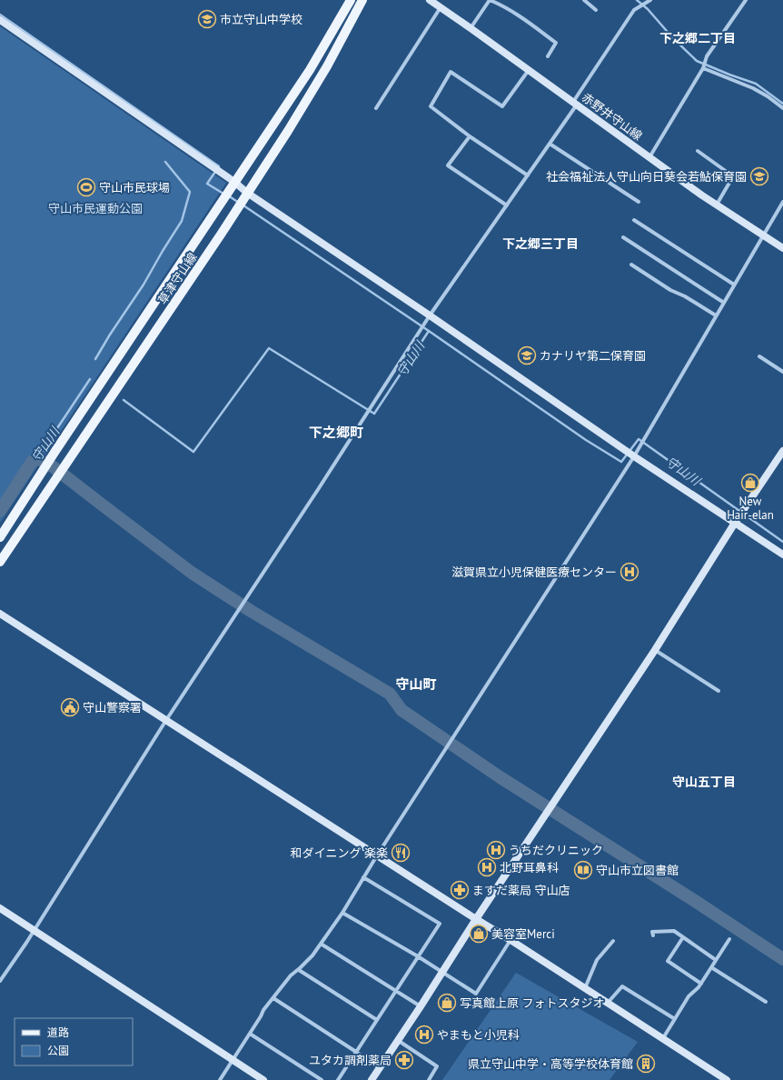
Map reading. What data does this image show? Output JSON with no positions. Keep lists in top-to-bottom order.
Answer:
{
  "streets": {
    "main road": ["草津守山線"],
    "street": ["赤野井守山線"]
  },
  "districts": [
    "下之郷二丁目",
    "下之郷三丁目",
    "下之郷町",
    "守山町",
    "守山五丁目"
  ],
  "water": ["守山川"],
  "parks": ["守山市民運動公園"],
  "places": {
    "school or university": ["市立守山中学校", "社会福祉法人守山向日葵会若鮎保育園", "カナリヤ第二保育園"],
    "sports": ["守山市民球場"],
    "shop": ["New Hair-elan", "美容室Merci", "写真館上原 フォトスタジオ"],
    "hospital": [
      "滋賀県立小児保健医療センター",
      "うちだクリニック",
      "北野耳鼻科",
      "やまもと小児科"
    ],
    "public building": ["守山警察署"],
    "restaurant": ["和ダイニング 楽楽"],
    "library": ["守山市立図書館"],
    "pharmacy": ["ますだ薬局 守山店", "ユタカ調剤薬局"],
    "building": ["県立守山中学・高等学校体育館"]
  },
  "legend": ["道路", "公園"]
}
